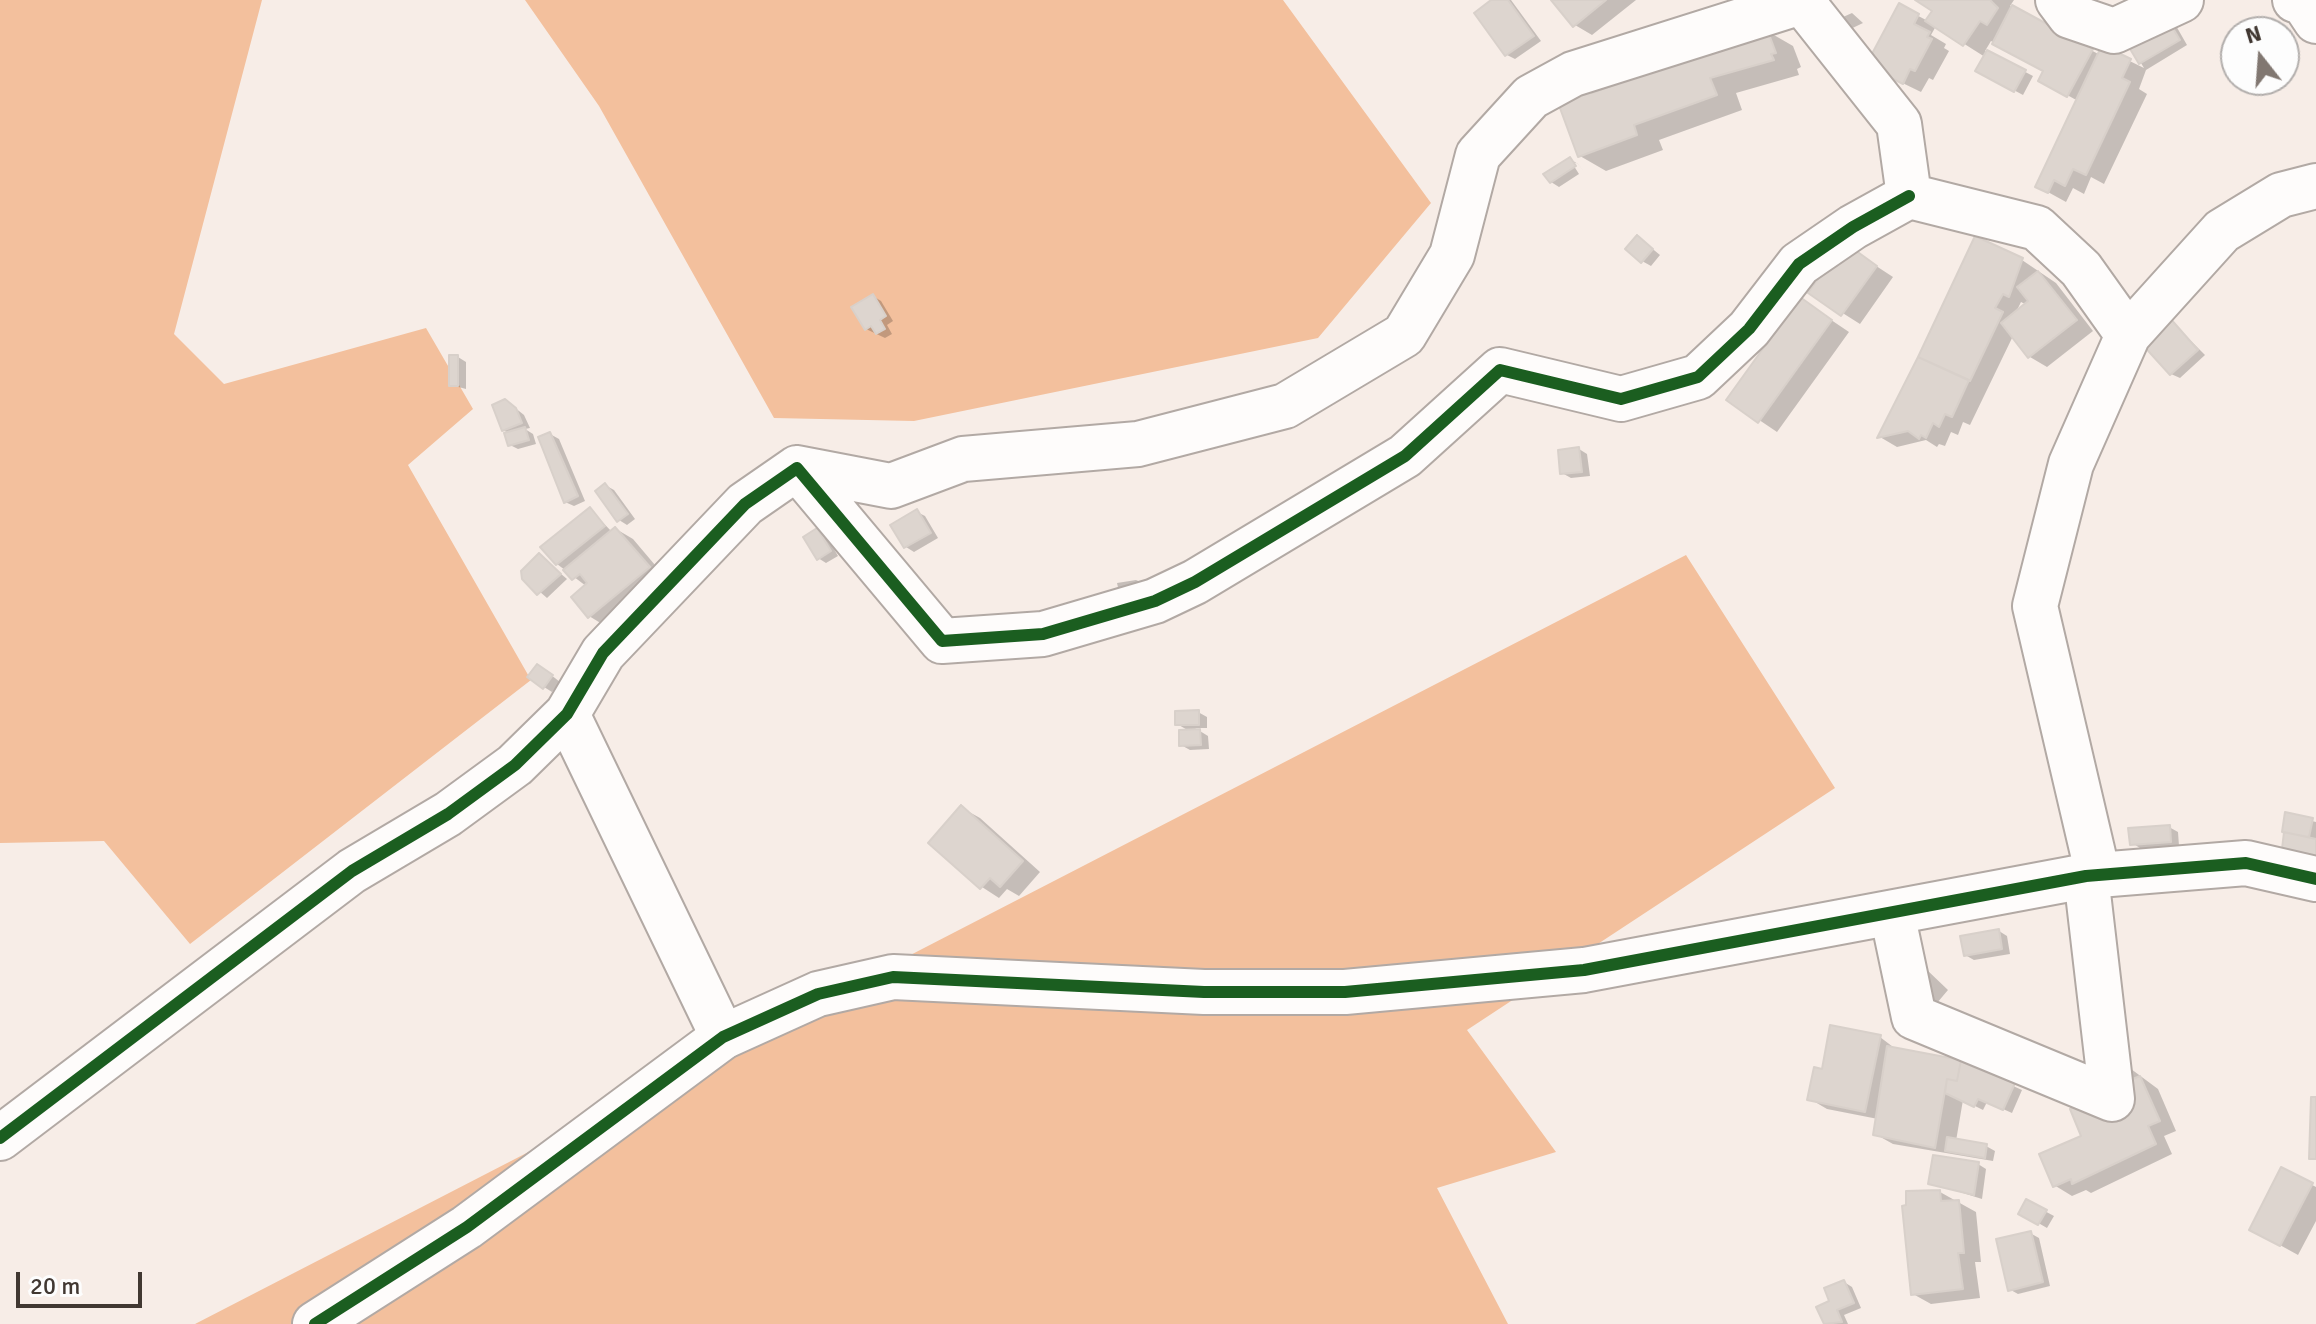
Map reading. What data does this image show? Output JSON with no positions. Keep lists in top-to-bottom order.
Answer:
{
  "scale_bar": "20 m",
  "north": "top"
}
